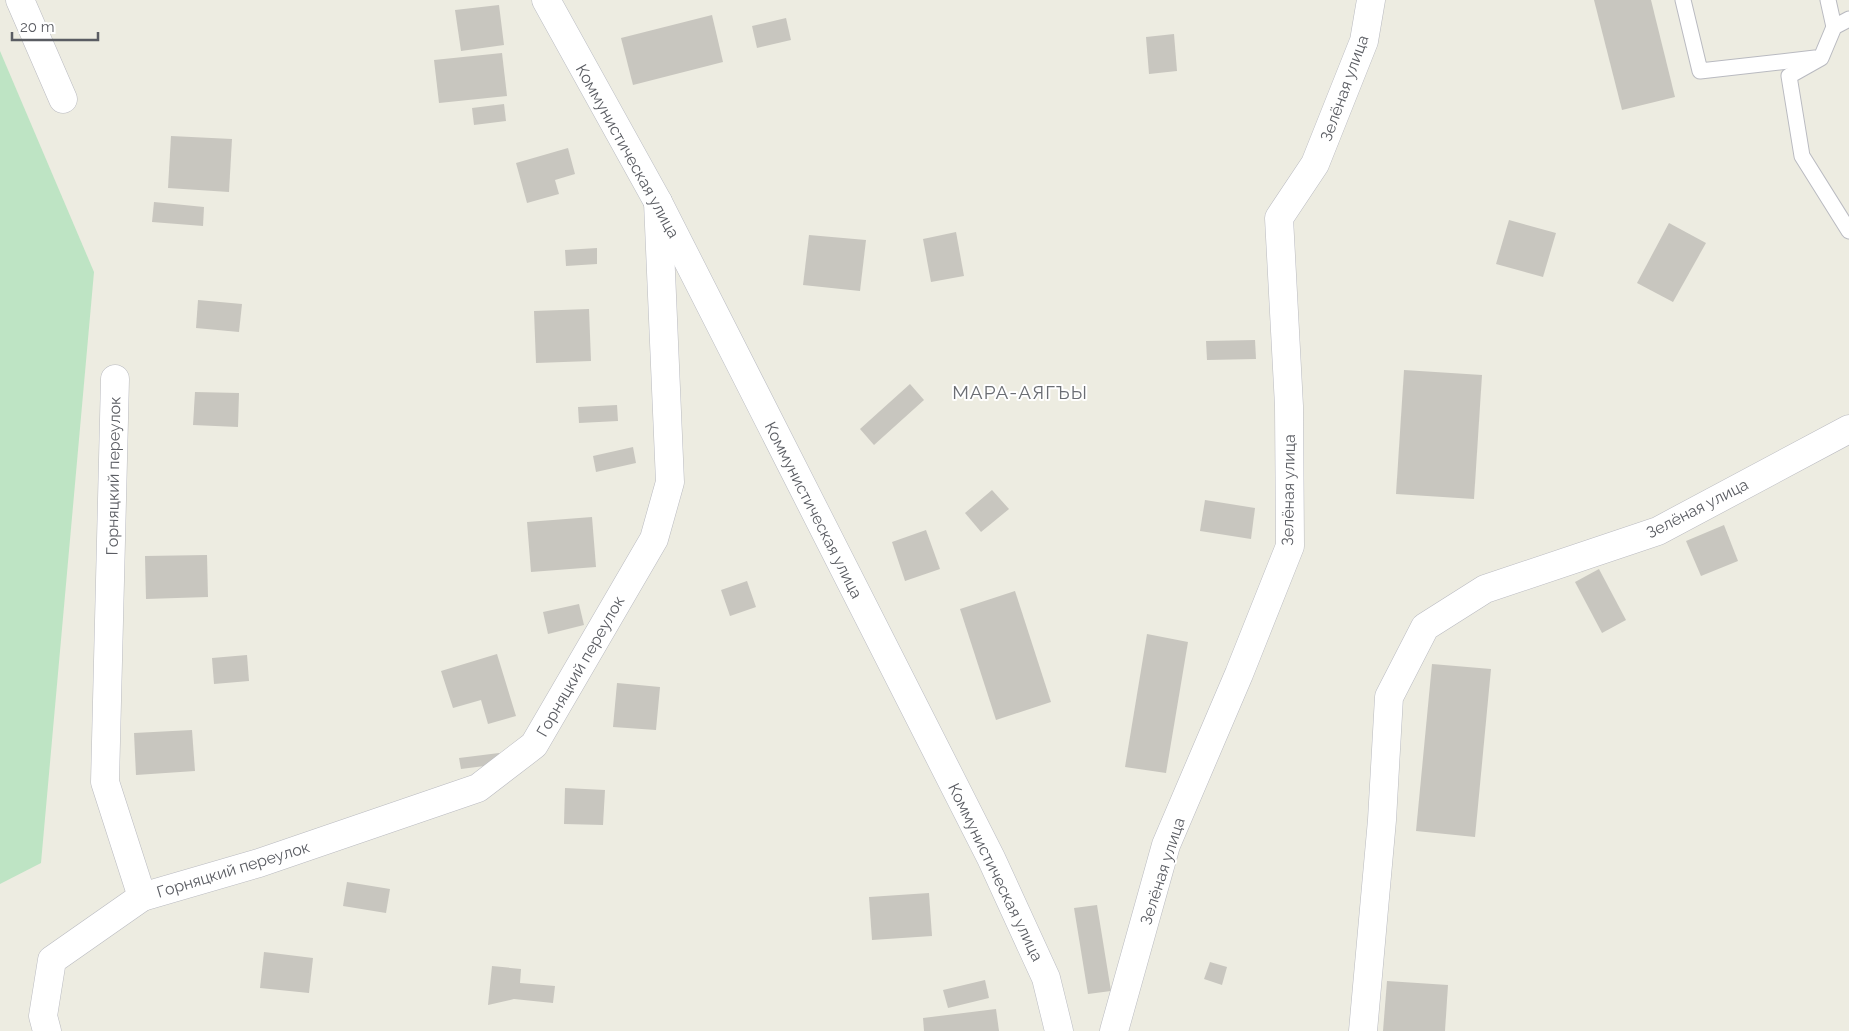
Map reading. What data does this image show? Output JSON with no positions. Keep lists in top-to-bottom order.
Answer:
{
  "streets": {
    "street": ["Зелёная улица", "Коммунистическая улица", "Горняцкий переулок"]
  },
  "crossings": [
    ["Коммунистическая улица", "Горняцкий переулок"]
  ],
  "districts": ["МАРА-АЯГЪЫ"],
  "scale_bar": "20 m"
}
